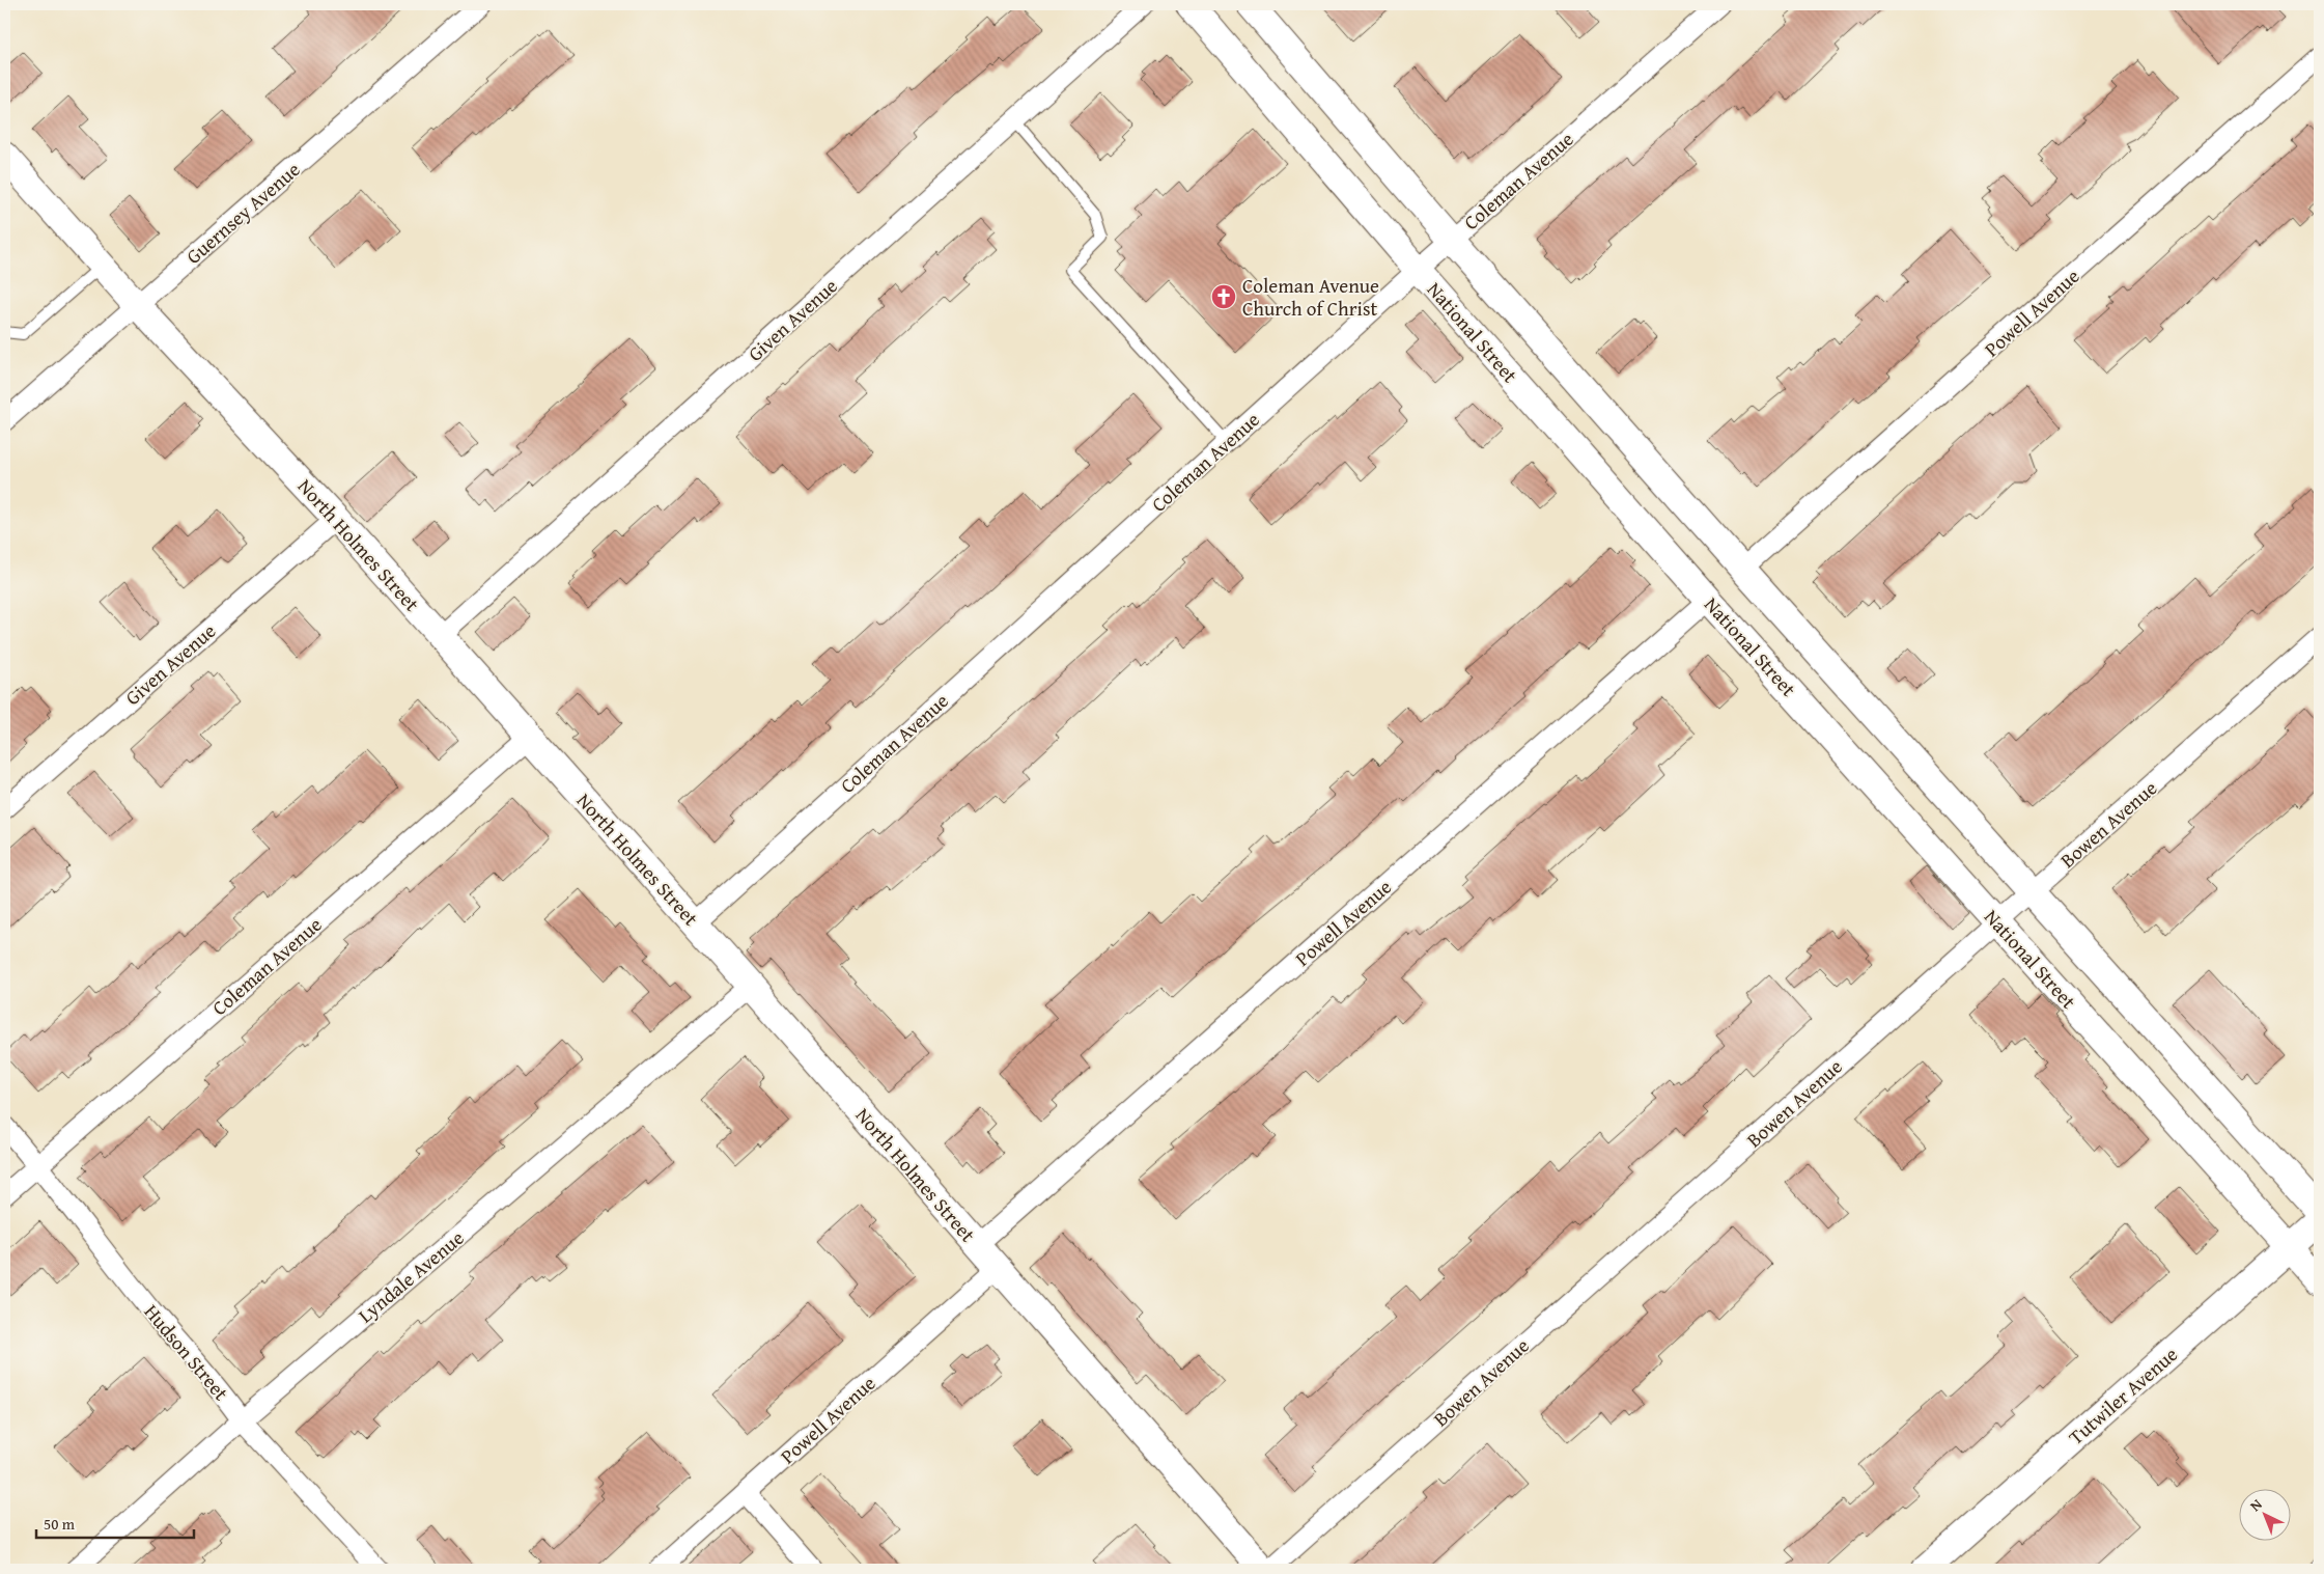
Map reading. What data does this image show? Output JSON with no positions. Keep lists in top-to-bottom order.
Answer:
{
  "streets": {
    "main road": ["National Street", "North Holmes Street", "Tutwiler Avenue"],
    "street": [
      "Coleman Avenue",
      "Guernsey Avenue",
      "Powell Avenue",
      "Given Avenue",
      "Bowen Avenue",
      "Lyndale Avenue",
      "Hudson Street"
    ]
  },
  "crossings": [
    ["Coleman Avenue", "National Street"],
    ["Coleman Avenue", "North Holmes Street"],
    ["Coleman Avenue", "Hudson Street"],
    ["Guernsey Avenue", "North Holmes Street"],
    ["Powell Avenue", "National Street"],
    ["Powell Avenue", "North Holmes Street"],
    ["Given Avenue", "North Holmes Street"],
    ["National Street", "Bowen Avenue"],
    ["National Street", "Tutwiler Avenue"],
    ["North Holmes Street", "Lyndale Avenue"],
    ["Lyndale Avenue", "Hudson Street"]
  ],
  "places": {
    "church": ["Coleman Avenue Church of Christ"]
  },
  "scale_bar": "50 m",
  "north": "top left"
}
